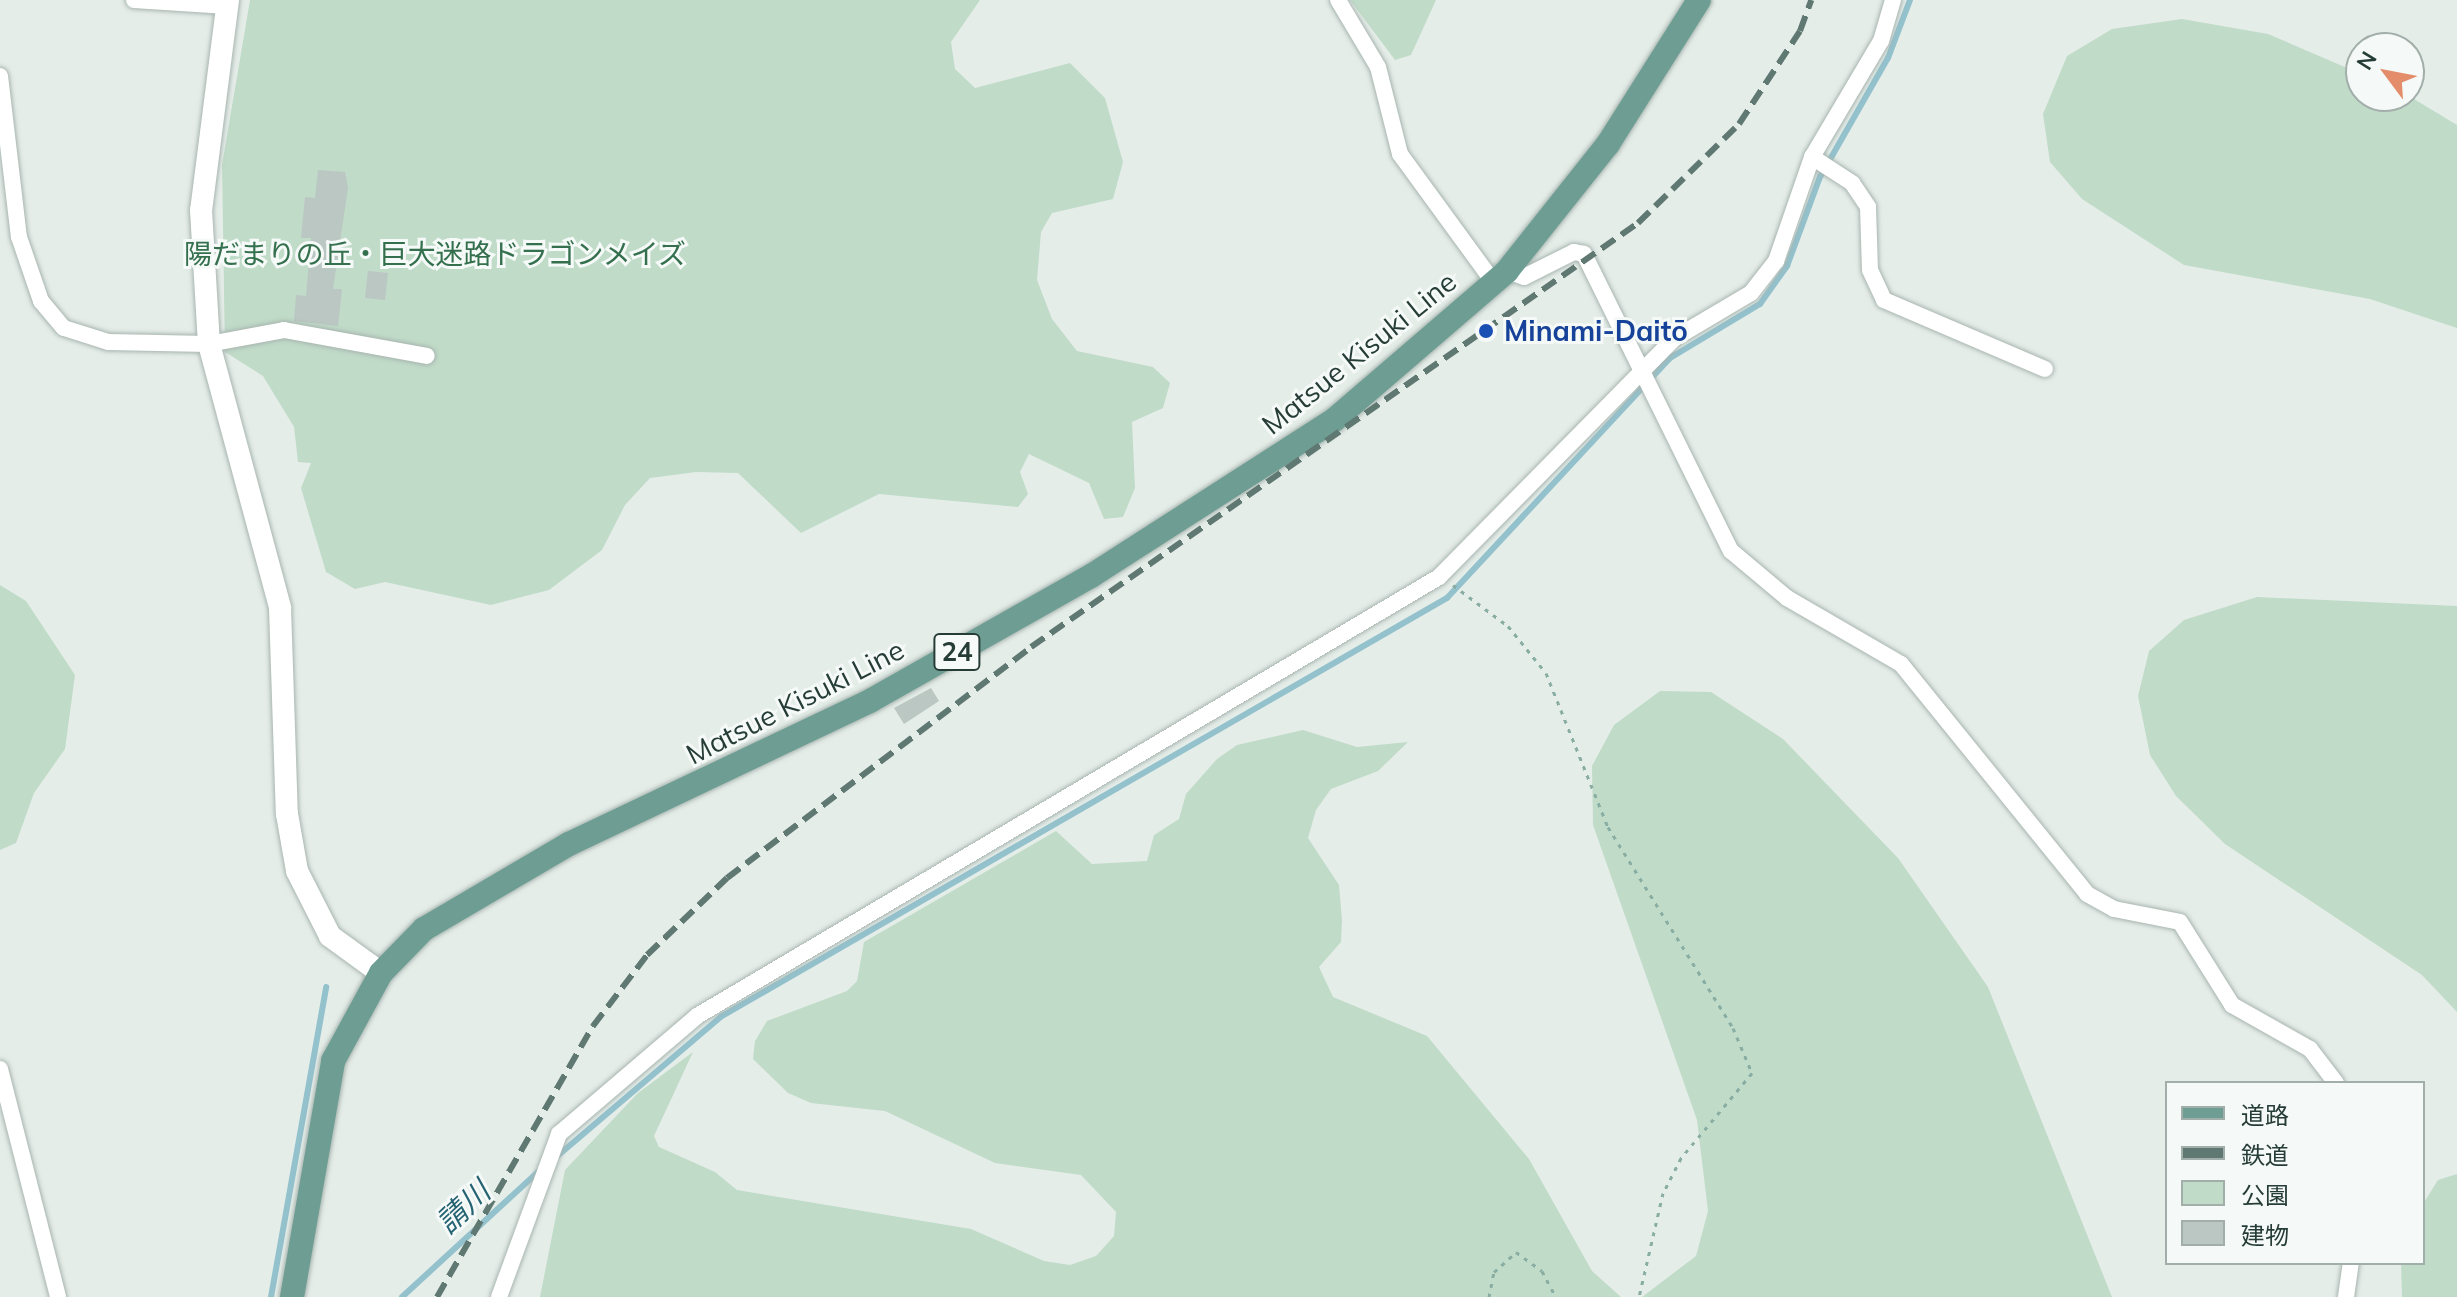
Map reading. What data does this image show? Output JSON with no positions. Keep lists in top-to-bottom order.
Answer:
{
  "streets": {
    "main road": ["Matsue Kisuki Line", "24"]
  },
  "water": ["請川"],
  "parks": ["陽だまりの丘・巨大迷路ドラゴンメイズ"],
  "places": ["Minami-Daitō"],
  "legend": [
    "道路",
    "鉄道",
    "公園",
    "建物"
  ],
  "north": "top left"
}
